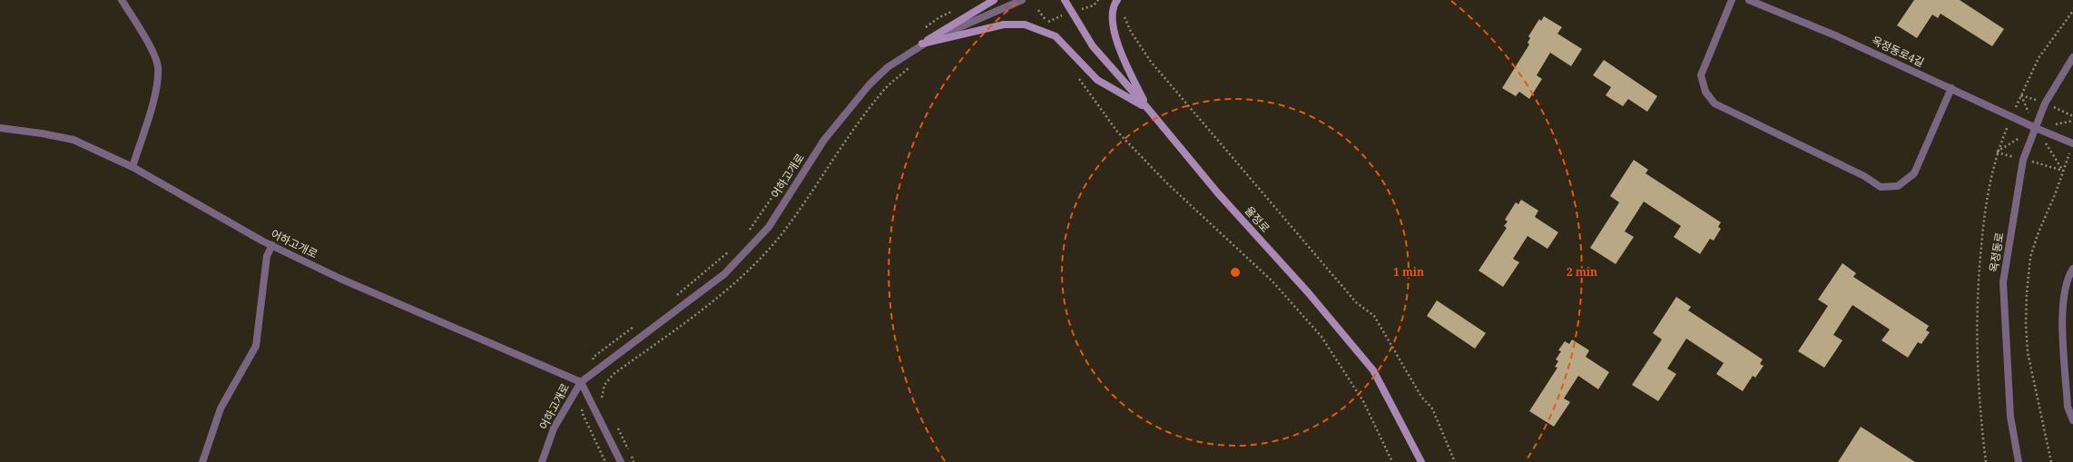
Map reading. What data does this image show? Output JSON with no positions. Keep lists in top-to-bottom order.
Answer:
{
  "streets": {
    "main road": ["율정로"],
    "street": ["옥정동로4길", "어하고개로", "옥정동로"]
  },
  "crossings": [
    ["옥정동로4길", "옥정동로"]
  ],
  "rings": ["1 min", "2 min"]
}
